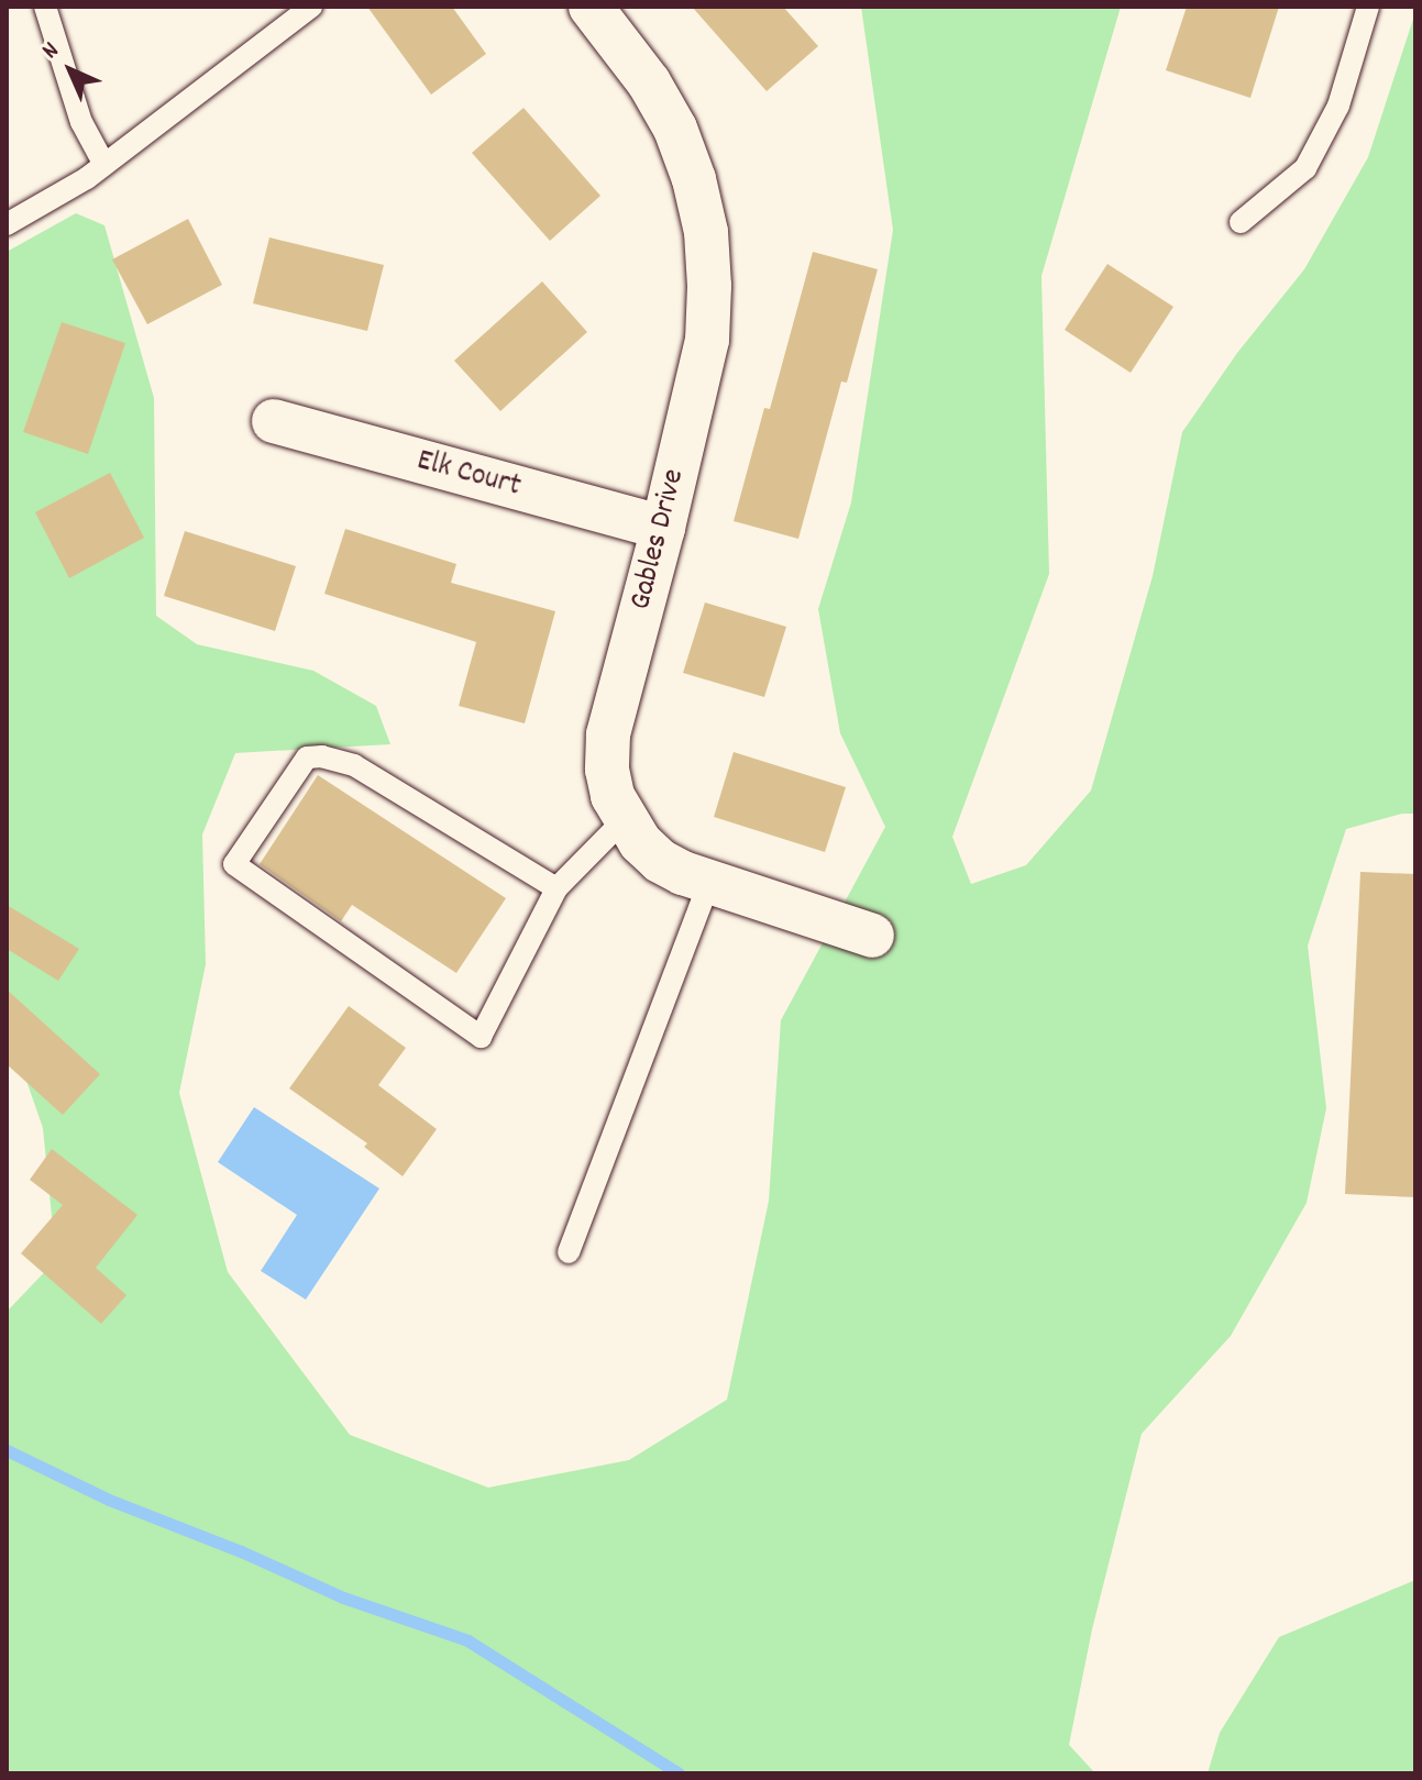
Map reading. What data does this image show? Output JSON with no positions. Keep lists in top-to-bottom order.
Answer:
{
  "streets": {
    "street": ["Elk Court", "Gables Drive"]
  },
  "crossings": [
    ["Elk Court", "Gables Drive"]
  ],
  "north": "top left"
}
